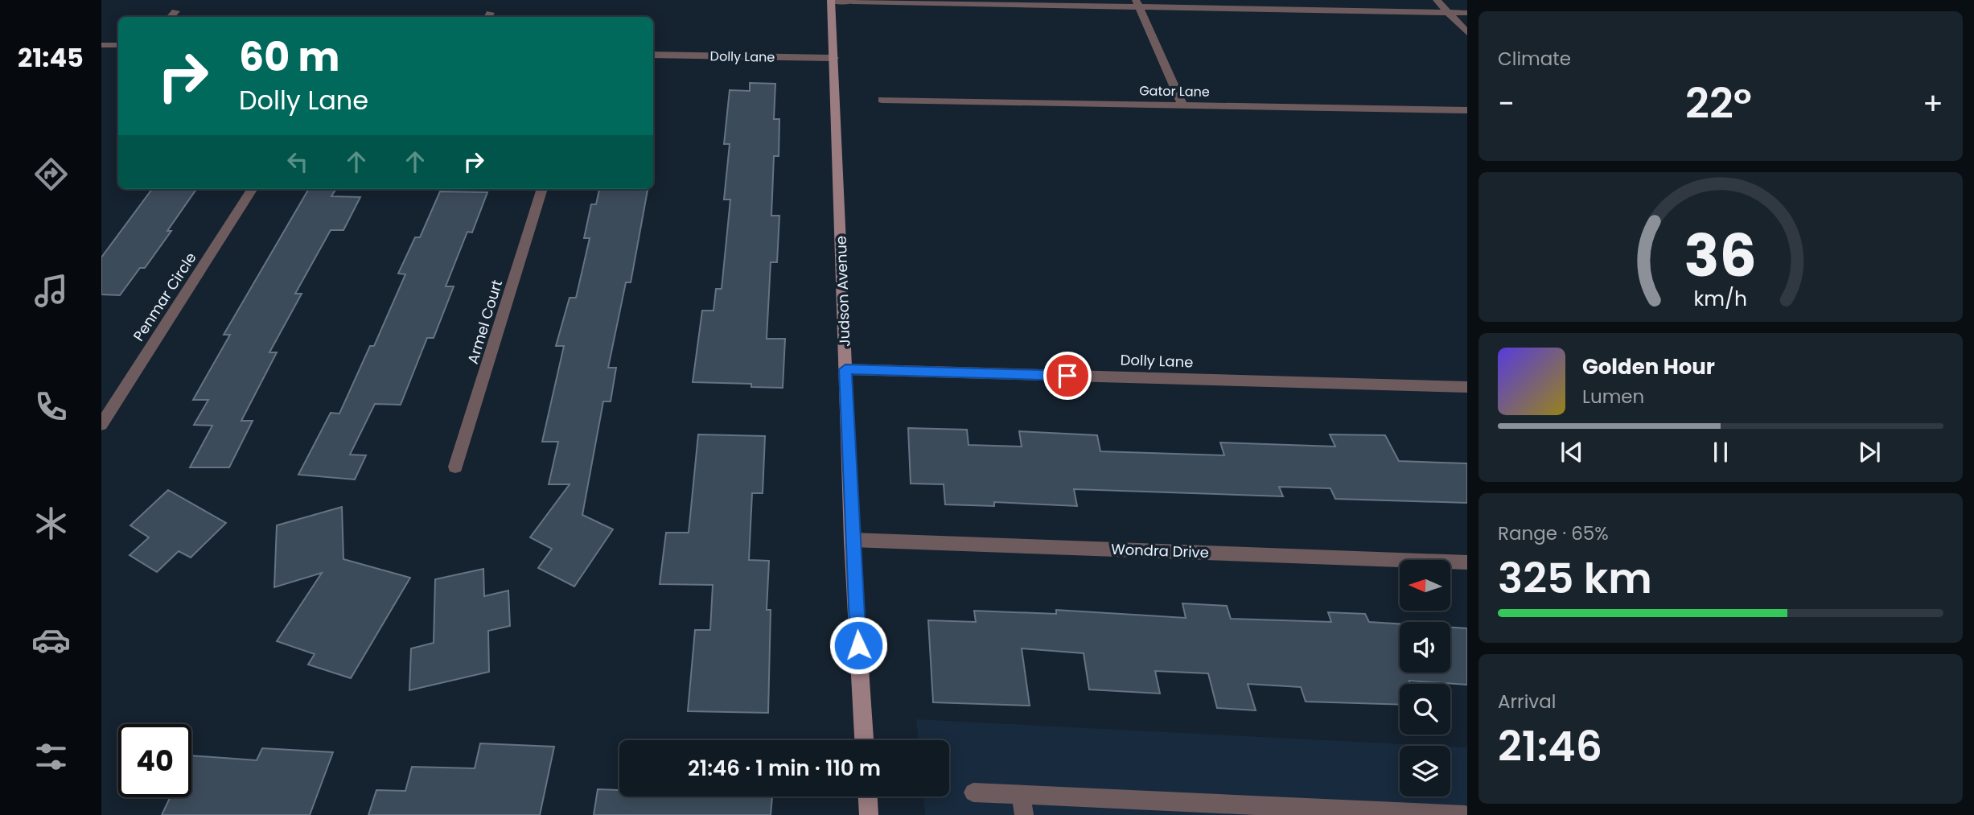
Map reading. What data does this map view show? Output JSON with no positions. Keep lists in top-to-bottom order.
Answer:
{
  "streets": {
    "street": [
      "Dolly Lane",
      "Gator Lane",
      "Judson Avenue",
      "Penmar Circle",
      "Armel Court",
      "Wondra Drive"
    ]
  },
  "crossings": [
    ["Dolly Lane", "Judson Avenue"],
    ["Judson Avenue", "Wondra Drive"]
  ],
  "north": "left",
  "page": {
    "tabs": "21:45",
    "tile": [
      "Climate",
      ["Range · 65%", "325 km"],
      ["Arrival", "21:46"]
    ],
    "turn": ["60 m", "Dolly Lane"],
    "heat": ["−", "22°", "+"],
    "song": ["Golden Hour", "Lumen"],
    "limit": "40",
    "trip": "21:46 · 1 min · 110 m",
    "gauge": ["36", "km/h"]
  }
}
